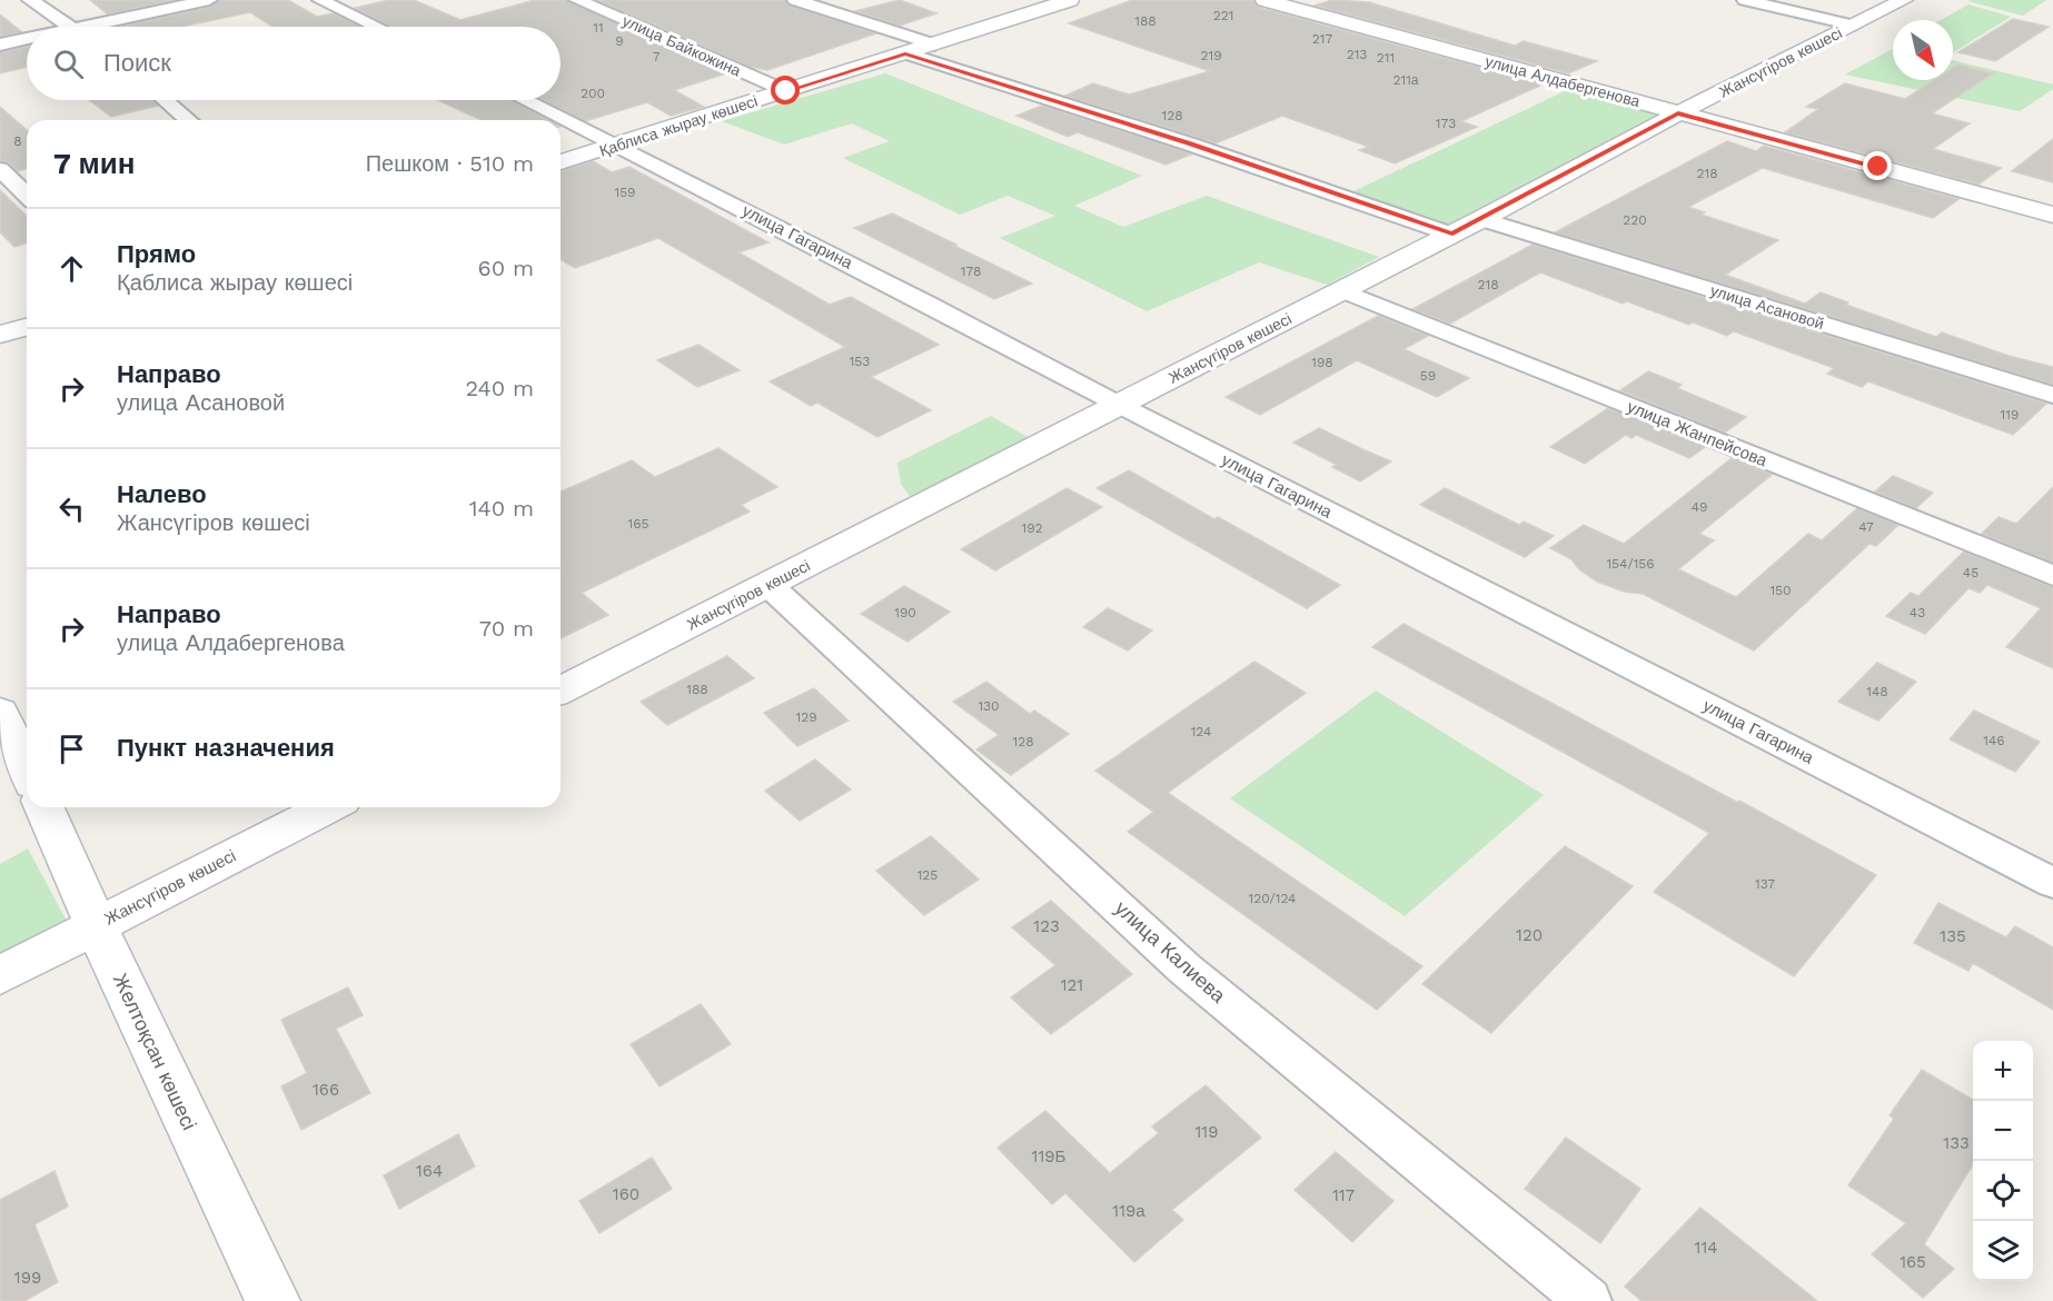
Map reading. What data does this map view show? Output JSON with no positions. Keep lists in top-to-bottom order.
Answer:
{
  "streets": {
    "main road": [
      "Жансүгіров көшесі",
      "улица Алдабергенова",
      "Қаблиса жырау көшесі",
      "Желтоқсан көшесі"
    ],
    "street": [
      "улица Байкожина",
      "улица Гагарина",
      "улица Асановой",
      "улица Жанпейсова",
      "улица Калиева"
    ]
  },
  "crossings": [
    ["улица Байкожина", "Қаблиса жырау көшесі"],
    ["Жансүгіров көшесі", "улица Алдабергенова"],
    ["Жансүгіров көшесі", "улица Гагарина"],
    ["Жансүгіров көшесі", "улица Асановой"],
    ["Жансүгіров көшесі", "улица Жанпейсова"],
    ["Жансүгіров көшесі", "улица Калиева"],
    ["Жансүгіров көшесі", "Желтоқсан көшесі"],
    ["Қаблиса жырау көшесі", "улица Гагарина"]
  ],
  "house_numbers": [
    "221",
    "188",
    "11",
    "217",
    "9",
    "213",
    "219",
    "7",
    "211",
    "211а",
    "200",
    "128",
    "173",
    "8",
    "218",
    "159",
    "220",
    "178",
    "218",
    "153",
    "198",
    "59",
    "119",
    "49",
    "165",
    "47",
    "192",
    "154/156",
    "45",
    "150",
    "190",
    "43",
    "188",
    "148",
    "130",
    "129",
    "124",
    "146",
    "128",
    "125",
    "137",
    "120/124",
    "123",
    "120",
    "135",
    "121",
    "166",
    "119",
    "133",
    "119Б",
    "164",
    "160",
    "117",
    "119а",
    "114",
    "165",
    "199"
  ],
  "north": "bottom right",
  "page": {
    "search": "Поиск",
    "heading": ["7 мин", "Пешком · 510 m"],
    "list": [
      ["Прямо", "Қаблиса жырау көшесі", "60 m"],
      ["Направо", "улица Асановой", "240 m"],
      ["Налево", "Жансүгіров көшесі", "140 m"],
      ["Направо", "улица Алдабергенова", "70 m"],
      "Пункт назначения"
    ],
    "map_buttons": ["+", "−"]
  }
}
